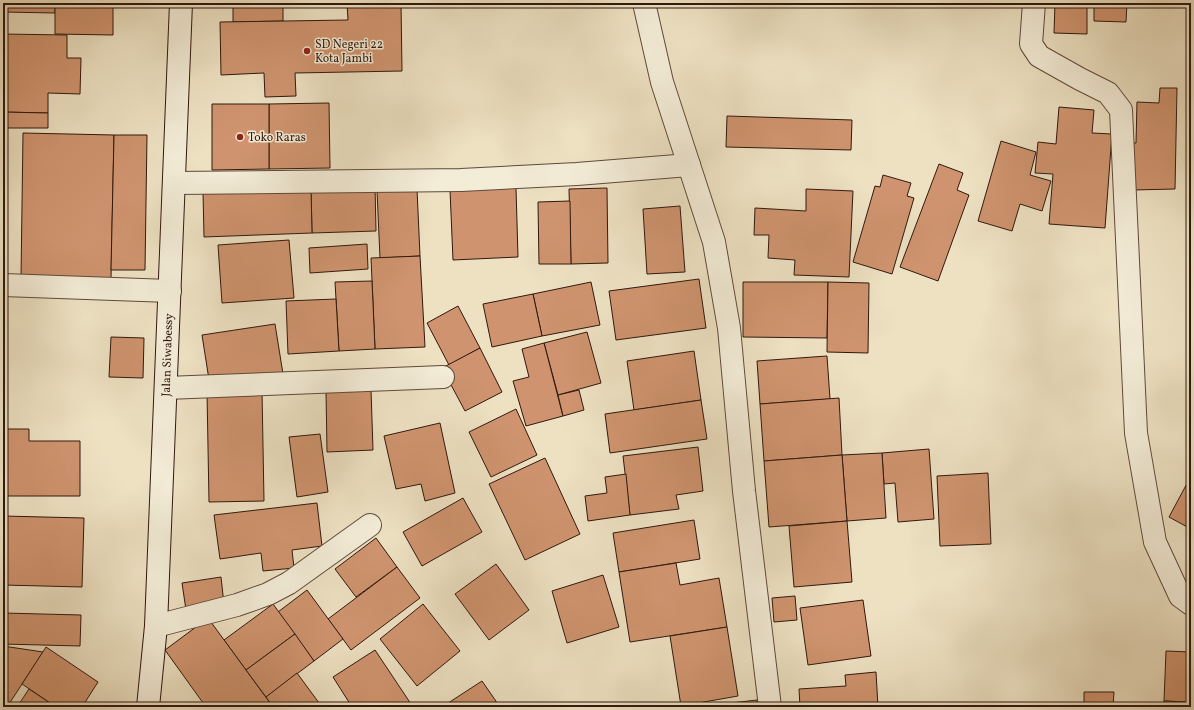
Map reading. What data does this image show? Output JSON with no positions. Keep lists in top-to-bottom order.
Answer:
{
  "streets": {
    "street": ["Jalan Siwabessy"]
  },
  "places": ["SD Negeri 22 Kota Jambi", "Toko Raras"]
}
